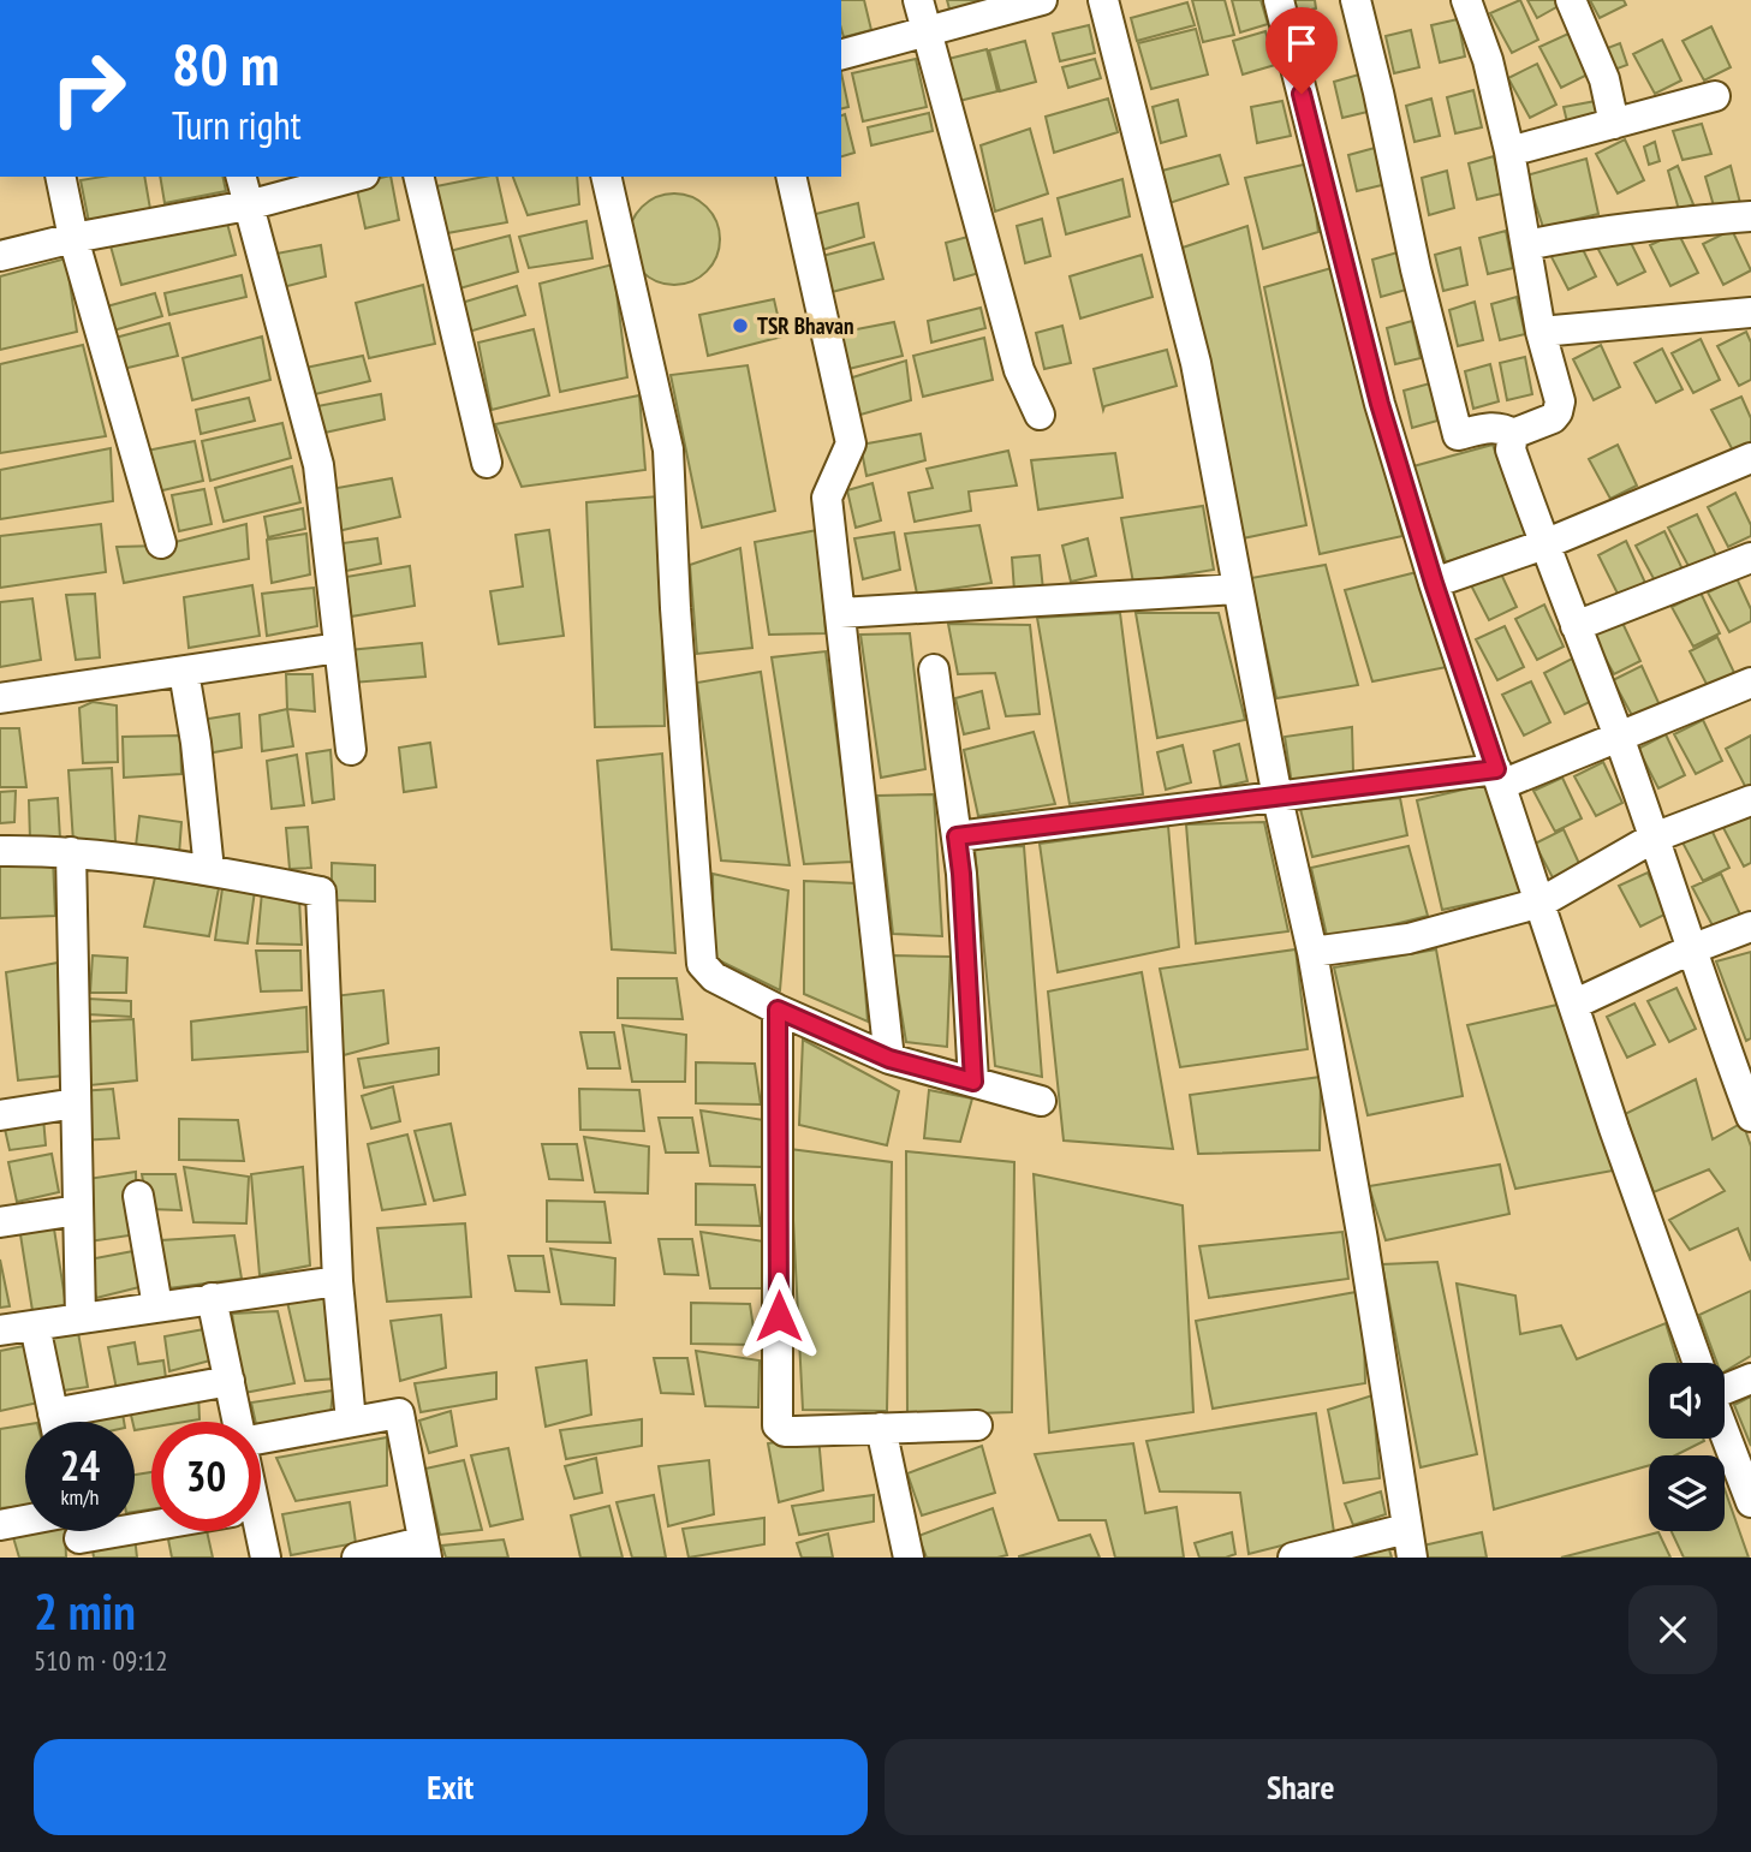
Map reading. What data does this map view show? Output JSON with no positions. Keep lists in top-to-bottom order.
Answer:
{
  "places": ["TSR Bhavan"],
  "page": {
    "turn": ["80 m", "Turn right"],
    "speed": "24 km/h",
    "limit": "30",
    "heading": ["2 min", "510 m · 09:12"],
    "buttons": ["Exit", "Share"]
  }
}
